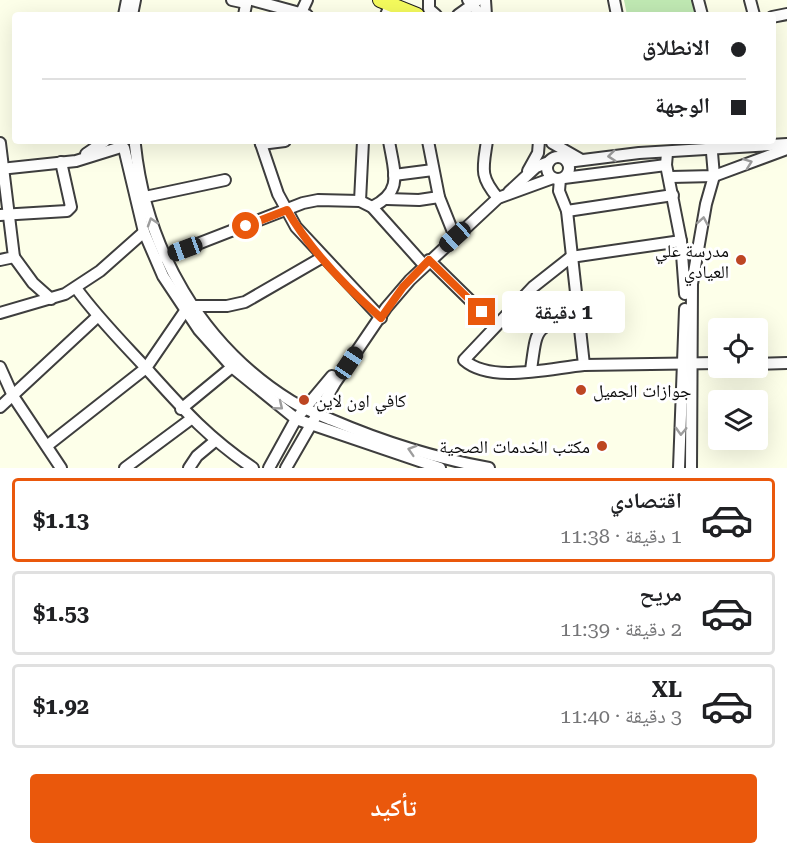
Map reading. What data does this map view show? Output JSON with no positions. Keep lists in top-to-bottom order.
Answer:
{
  "places": [
    "مدرسة علي العيادي",
    "جوازات الجميل",
    "كافي اون لاين",
    "مكتب الخدمات الصحية"
  ],
  "page": {
    "banner": ["الانطلاق", "الوجهة"],
    "bubble": "1 دقيقة",
    "list": [
      {
        "name": "اقتصادي",
        "note": "1 دقيقة · 11:38",
        "value": "$1.13"
      },
      {
        "name": "مريح",
        "note": "2 دقيقة · 11:39",
        "value": "$1.53"
      },
      {
        "name": "XL",
        "note": "3 دقيقة · 11:40",
        "value": "$1.92"
      }
    ],
    "buttons": "تأكيد"
  }
}
